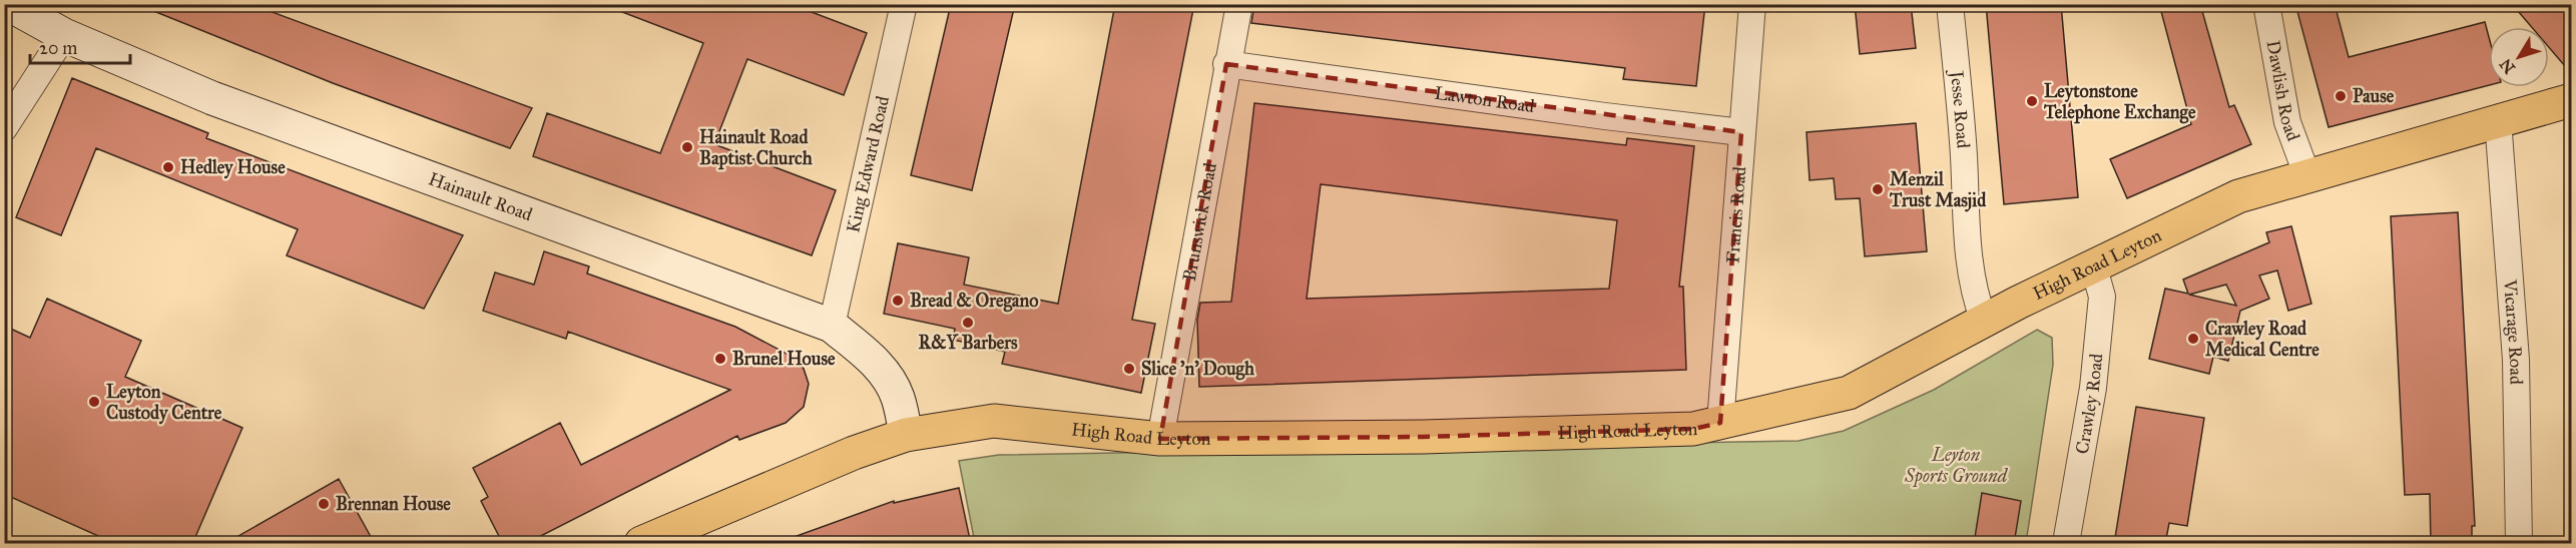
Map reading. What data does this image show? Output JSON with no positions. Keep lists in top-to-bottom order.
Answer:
{
  "streets": {
    "main road": ["High Road Leyton"],
    "street": [
      "Dawlish Road",
      "Lawton Road",
      "Jesse Road",
      "King Edward Road",
      "Hainault Road",
      "Francis Road",
      "Brunswick Road",
      "Vicarage Road",
      "Crawley Road"
    ]
  },
  "crossings": [
    ["Dawlish Road", "High Road Leyton"],
    ["Lawton Road", "Francis Road"],
    ["Lawton Road", "Brunswick Road"],
    ["Jesse Road", "High Road Leyton"],
    ["King Edward Road", "Hainault Road"],
    ["Hainault Road", "High Road Leyton"],
    ["Francis Road", "High Road Leyton"],
    ["Brunswick Road", "High Road Leyton"],
    ["High Road Leyton", "Vicarage Road"],
    ["High Road Leyton", "Crawley Road"]
  ],
  "parks": ["Leyton Sports Ground"],
  "places": [
    "Pause",
    "Leytonstone Telephone Exchange",
    "Hainault Road Baptist Church",
    "Hedley House",
    "Menzil Trust Masjid",
    "Bread & Oregano",
    "R&Y Barbers",
    "Crawley Road Medical Centre",
    "Brunel House",
    "Slice 'n' Dough",
    "Leyton Custody Centre",
    "Brennan House"
  ],
  "scale_bar": "20 m",
  "north": "bottom left"
}
